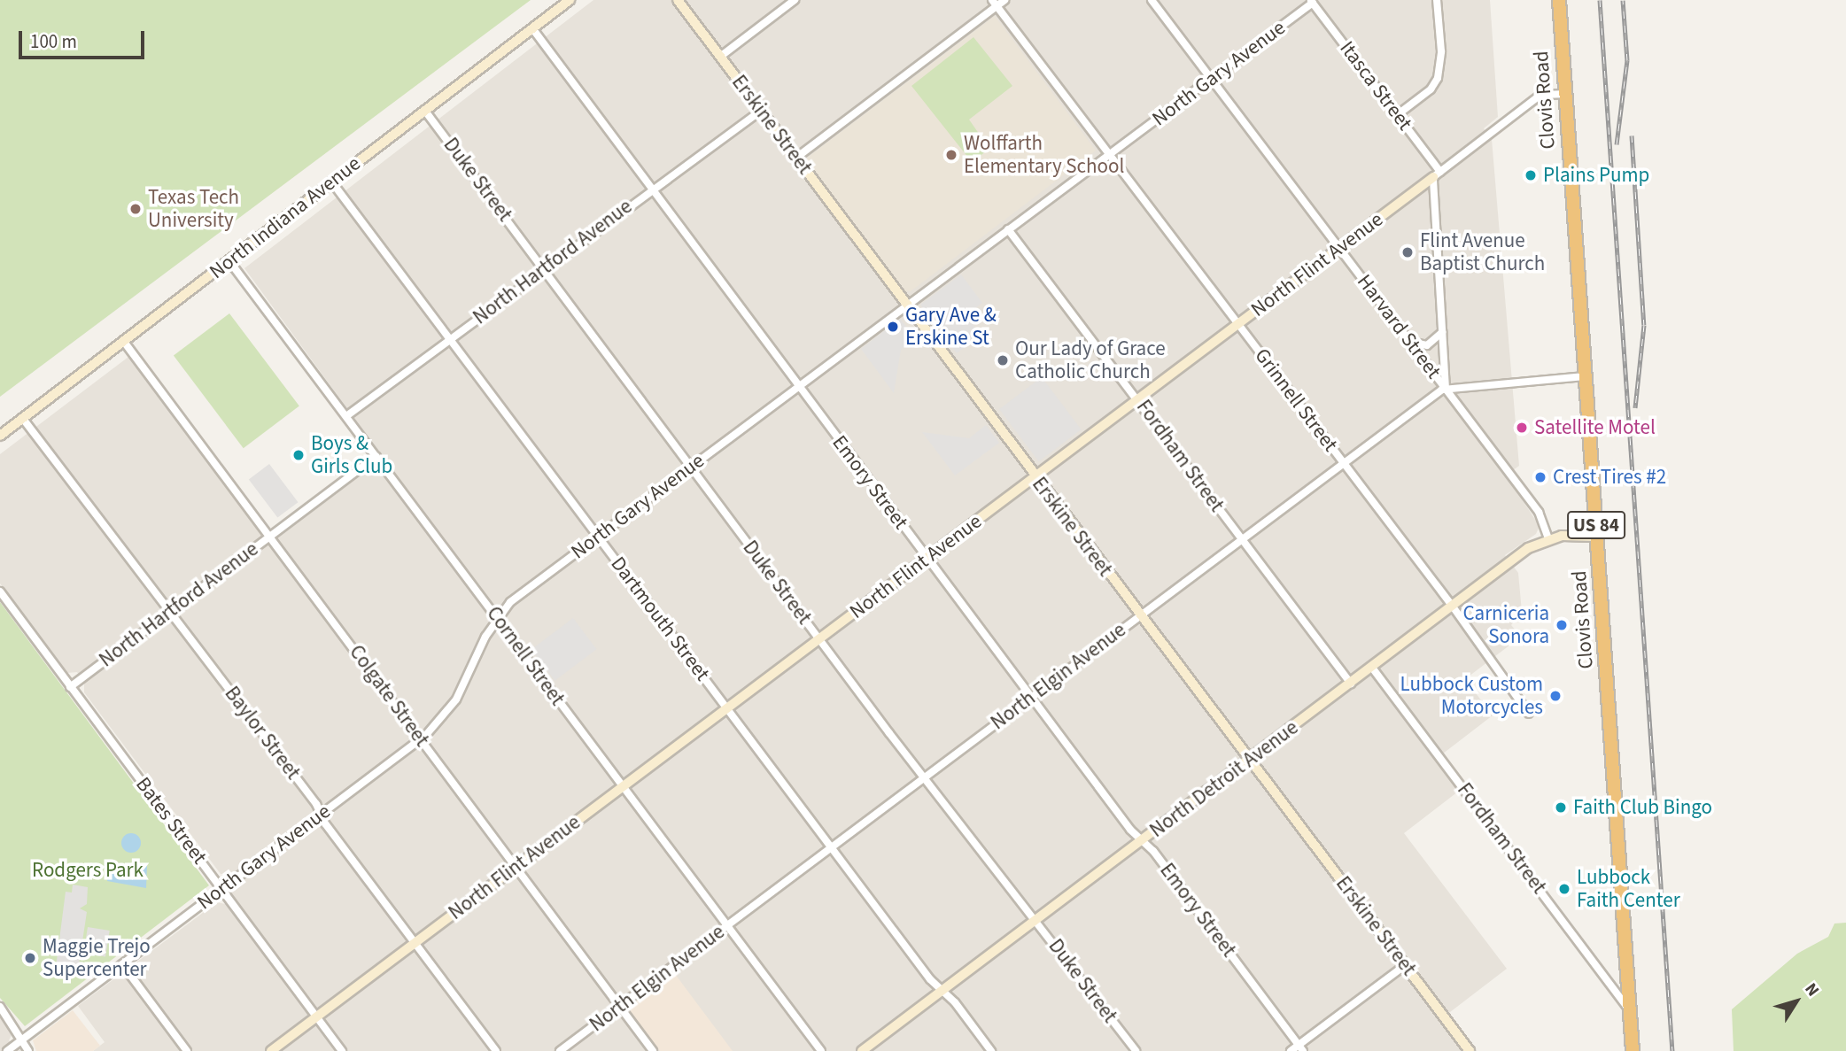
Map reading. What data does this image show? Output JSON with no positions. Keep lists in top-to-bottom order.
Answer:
{
  "streets": {
    "highway": ["Clovis Road", "US 84"],
    "street": [
      "North Gary Avenue",
      "Itasca Street",
      "Erskine Street",
      "Duke Street",
      "North Indiana Avenue",
      "North Hartford Avenue",
      "North Flint Avenue",
      "Harvard Street",
      "Grinnell Street",
      "Fordham Street",
      "Emory Street",
      "Dartmouth Street",
      "Cornell Street",
      "North Elgin Avenue",
      "Colgate Street",
      "Baylor Street",
      "North Detroit Avenue",
      "Bates Street"
    ]
  },
  "crossings": [
    ["North Gary Avenue", "Itasca Street"],
    ["North Gary Avenue", "Erskine Street"],
    ["North Gary Avenue", "Duke Street"],
    ["North Gary Avenue", "Harvard Street"],
    ["North Gary Avenue", "Grinnell Street"],
    ["North Gary Avenue", "Fordham Street"],
    ["North Gary Avenue", "Emory Street"],
    ["North Gary Avenue", "Dartmouth Street"],
    ["North Gary Avenue", "Cornell Street"],
    ["North Gary Avenue", "Colgate Street"],
    ["North Gary Avenue", "Baylor Street"],
    ["North Gary Avenue", "Bates Street"],
    ["Itasca Street", "North Flint Avenue"],
    ["Clovis Road", "North Flint Avenue"],
    ["Clovis Road", "Fordham Street"],
    ["Clovis Road", "North Detroit Avenue"],
    ["Erskine Street", "North Hartford Avenue"],
    ["Erskine Street", "North Flint Avenue"],
    ["Erskine Street", "North Elgin Avenue"],
    ["Erskine Street", "North Detroit Avenue"],
    ["Duke Street", "North Indiana Avenue"],
    ["Duke Street", "North Hartford Avenue"],
    ["Duke Street", "North Flint Avenue"],
    ["Duke Street", "North Elgin Avenue"],
    ["Duke Street", "North Detroit Avenue"],
    ["North Indiana Avenue", "Emory Street"],
    ["North Indiana Avenue", "Dartmouth Street"],
    ["North Indiana Avenue", "Cornell Street"],
    ["North Indiana Avenue", "Colgate Street"],
    ["North Indiana Avenue", "Baylor Street"],
    ["North Hartford Avenue", "Emory Street"],
    ["North Hartford Avenue", "Dartmouth Street"],
    ["North Hartford Avenue", "Cornell Street"],
    ["North Hartford Avenue", "Colgate Street"],
    ["North Hartford Avenue", "Baylor Street"],
    ["North Hartford Avenue", "Bates Street"],
    ["North Flint Avenue", "Harvard Street"],
    ["North Flint Avenue", "Grinnell Street"],
    ["North Flint Avenue", "Fordham Street"],
    ["North Flint Avenue", "Emory Street"],
    ["North Flint Avenue", "Dartmouth Street"],
    ["North Flint Avenue", "Cornell Street"],
    ["North Flint Avenue", "Colgate Street"],
    ["North Flint Avenue", "Baylor Street"],
    ["North Flint Avenue", "Bates Street"],
    ["Harvard Street", "North Elgin Avenue"],
    ["Harvard Street", "North Detroit Avenue"],
    ["Grinnell Street", "North Elgin Avenue"],
    ["Grinnell Street", "North Detroit Avenue"],
    ["Fordham Street", "North Elgin Avenue"],
    ["Fordham Street", "North Detroit Avenue"],
    ["Emory Street", "North Elgin Avenue"],
    ["Emory Street", "North Detroit Avenue"],
    ["Dartmouth Street", "North Elgin Avenue"],
    ["Dartmouth Street", "North Detroit Avenue"],
    ["Cornell Street", "North Elgin Avenue"],
    ["North Elgin Avenue", "Colgate Street"]
  ],
  "parks": ["Rodgers Park"],
  "places": [
    "Wolffarth Elementary School",
    "Plains Pump",
    "Texas Tech University",
    "Flint Avenue Baptist Church",
    "Gary Ave & Erskine St",
    "Our Lady of Grace Catholic Church",
    "Satellite Motel",
    "Boys & Girls Club",
    "Crest Tires #2",
    "Carniceria Sonora",
    "Lubbock Custom Motorcycles",
    "Faith Club Bingo",
    "Lubbock Faith Center",
    "Maggie Trejo Supercenter"
  ],
  "scale_bar": "100 m",
  "north": "top right"
}
